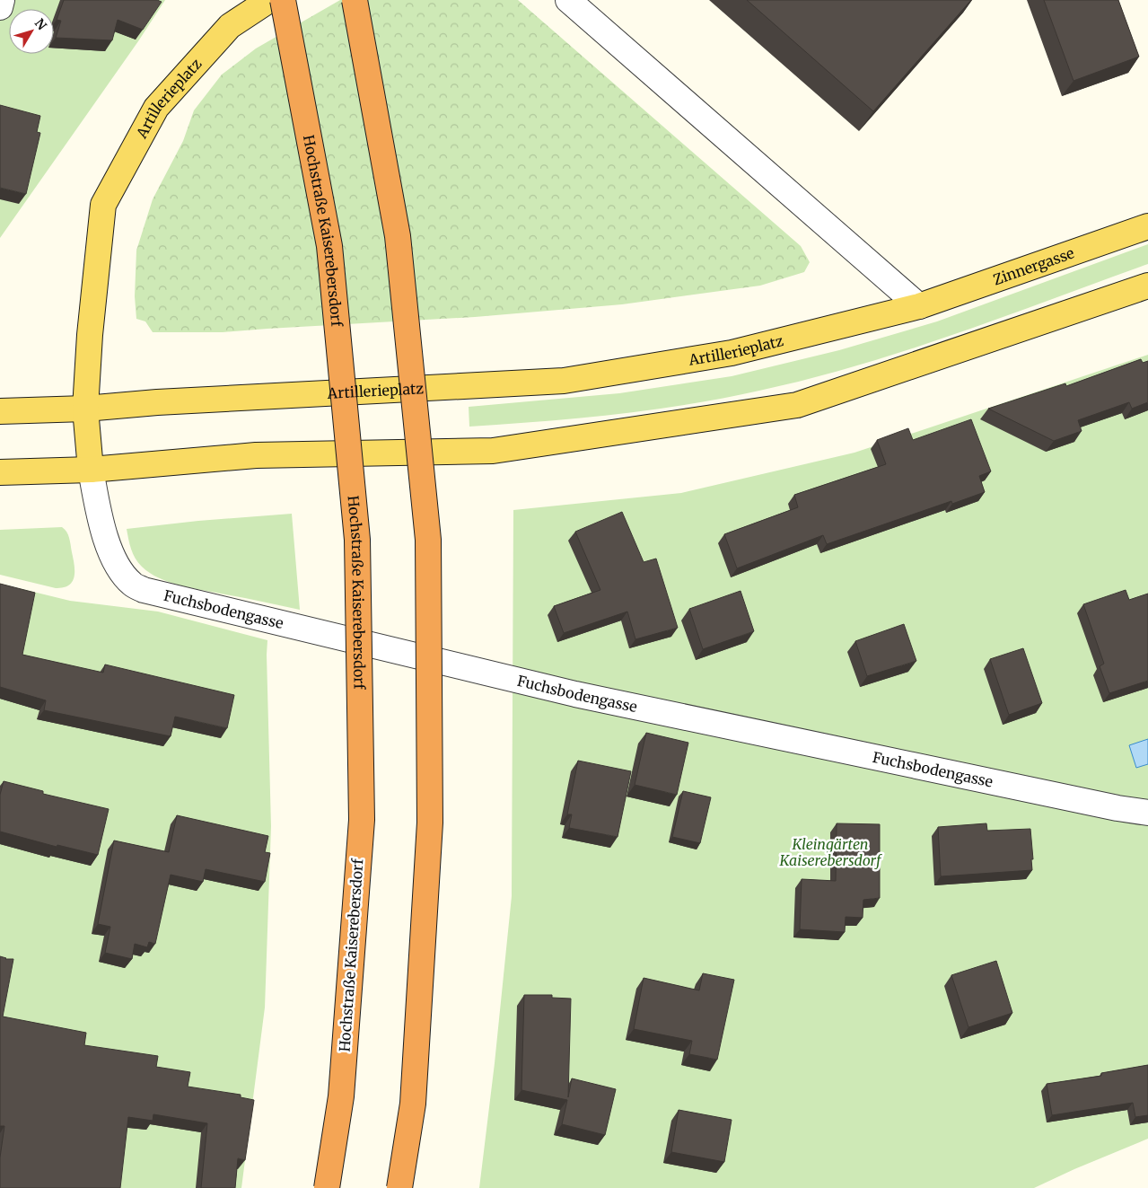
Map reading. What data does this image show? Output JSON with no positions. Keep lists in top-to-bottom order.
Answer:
{
  "streets": {
    "highway": ["Hochstraße Kaiserebersdorf"],
    "main road": ["Artillerieplatz", "Zinnergasse"],
    "street": ["Fuchsbodengasse"]
  },
  "crossings": [
    ["Artillerieplatz", "Zinnergasse"],
    ["Artillerieplatz", "Fuchsbodengasse"]
  ],
  "parks": ["Kleingärten Kaiserebersdorf"],
  "north": "top right"
}
